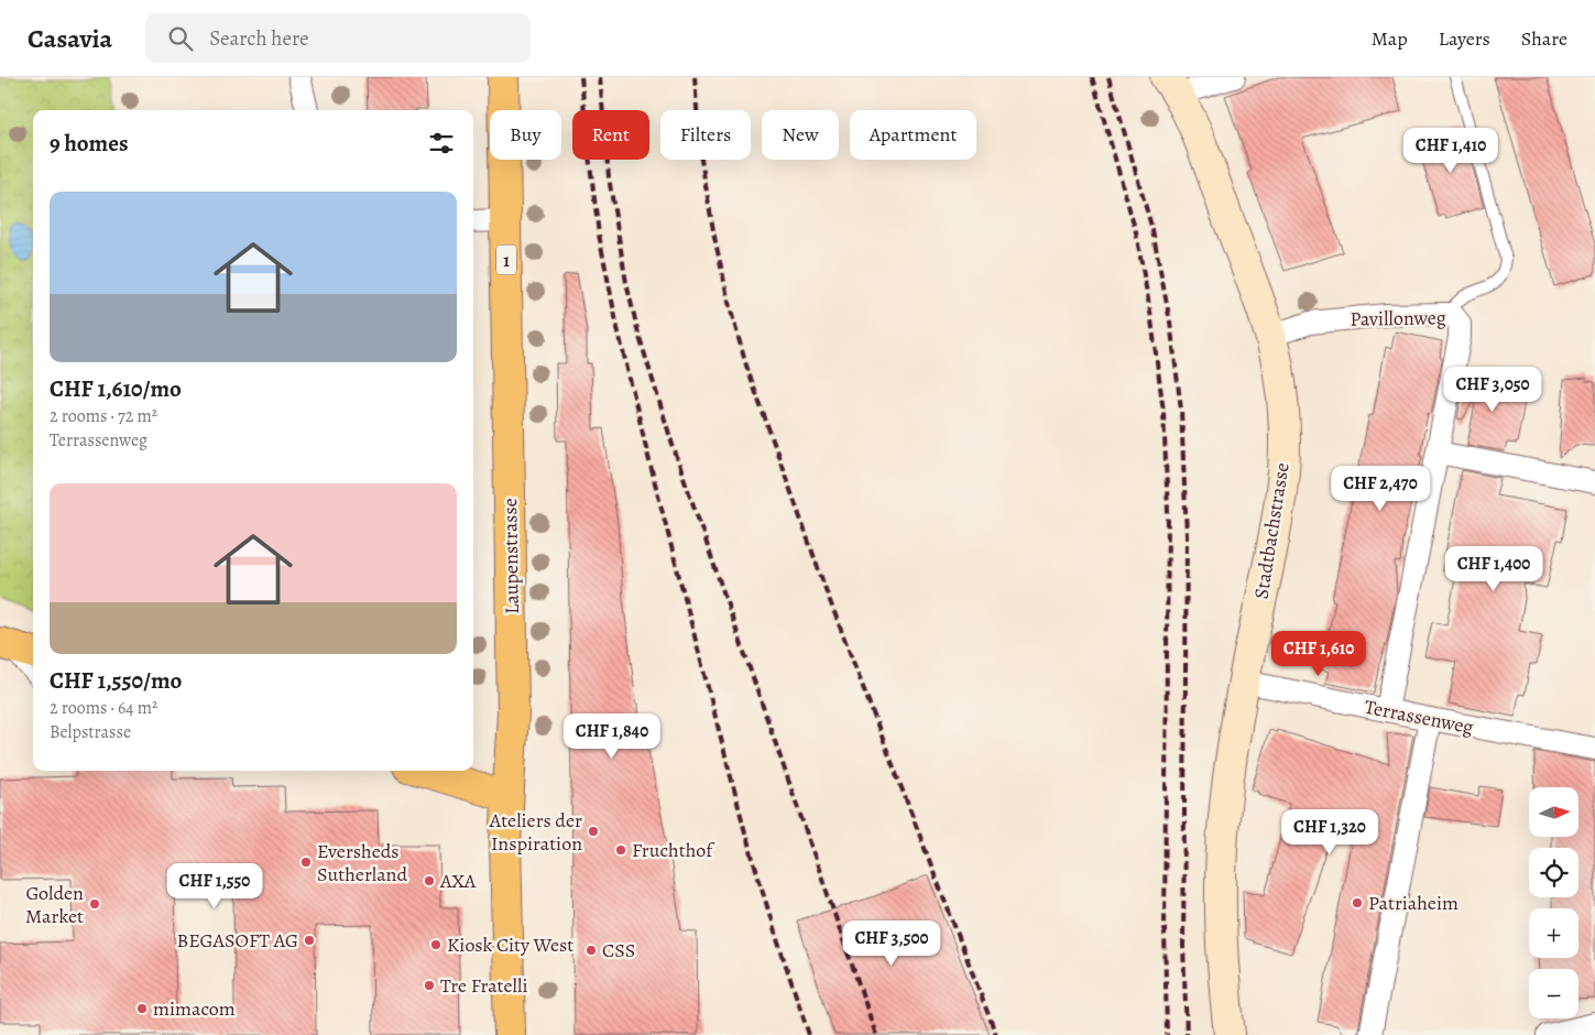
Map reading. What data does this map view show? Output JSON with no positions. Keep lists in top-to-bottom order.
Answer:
{
  "streets": {
    "main road": ["1", "Stadtbachstrasse", "Laupenstrasse"],
    "street": ["Pavillonweg", "Terrassenweg"]
  },
  "crossings": [
    ["Pavillonweg", "Stadtbachstrasse"],
    ["Pavillonweg", "Terrassenweg"],
    ["Stadtbachstrasse", "Terrassenweg"]
  ],
  "places": [
    "Ateliers der Inspiration",
    "Fruchthof",
    "Eversheds Sutherland",
    "AXA",
    "Patriaheim",
    "Golden Market",
    "BEGASOFT AG",
    "Kiosk City West",
    "CSS",
    "Tre Fratelli",
    "mimacom"
  ],
  "north": "right",
  "page": {
    "header": "Casavia",
    "search": "Search here",
    "nav": ["Map", "Layers", "Share"],
    "chip": [
      "Buy",
      "Rent",
      "Filters",
      "New",
      "Apartment"
    ],
    "heading": "9 homes",
    "price": [
      "CHF 1,410",
      "CHF 3,050",
      "CHF 2,470",
      "CHF 1,400",
      "CHF 1,610",
      "CHF 1,840",
      "CHF 1,320",
      "CHF 1,550",
      "CHF 3,500"
    ],
    "list": [
      {
        "name": "CHF 1,610/mo",
        "note": "2 rooms · 72 m² · Terrassenweg"
      },
      {
        "name": "CHF 1,550/mo",
        "note": "2 rooms · 64 m² · Belpstrasse"
      }
    ],
    "map_buttons": ["+", "−"]
  }
}
